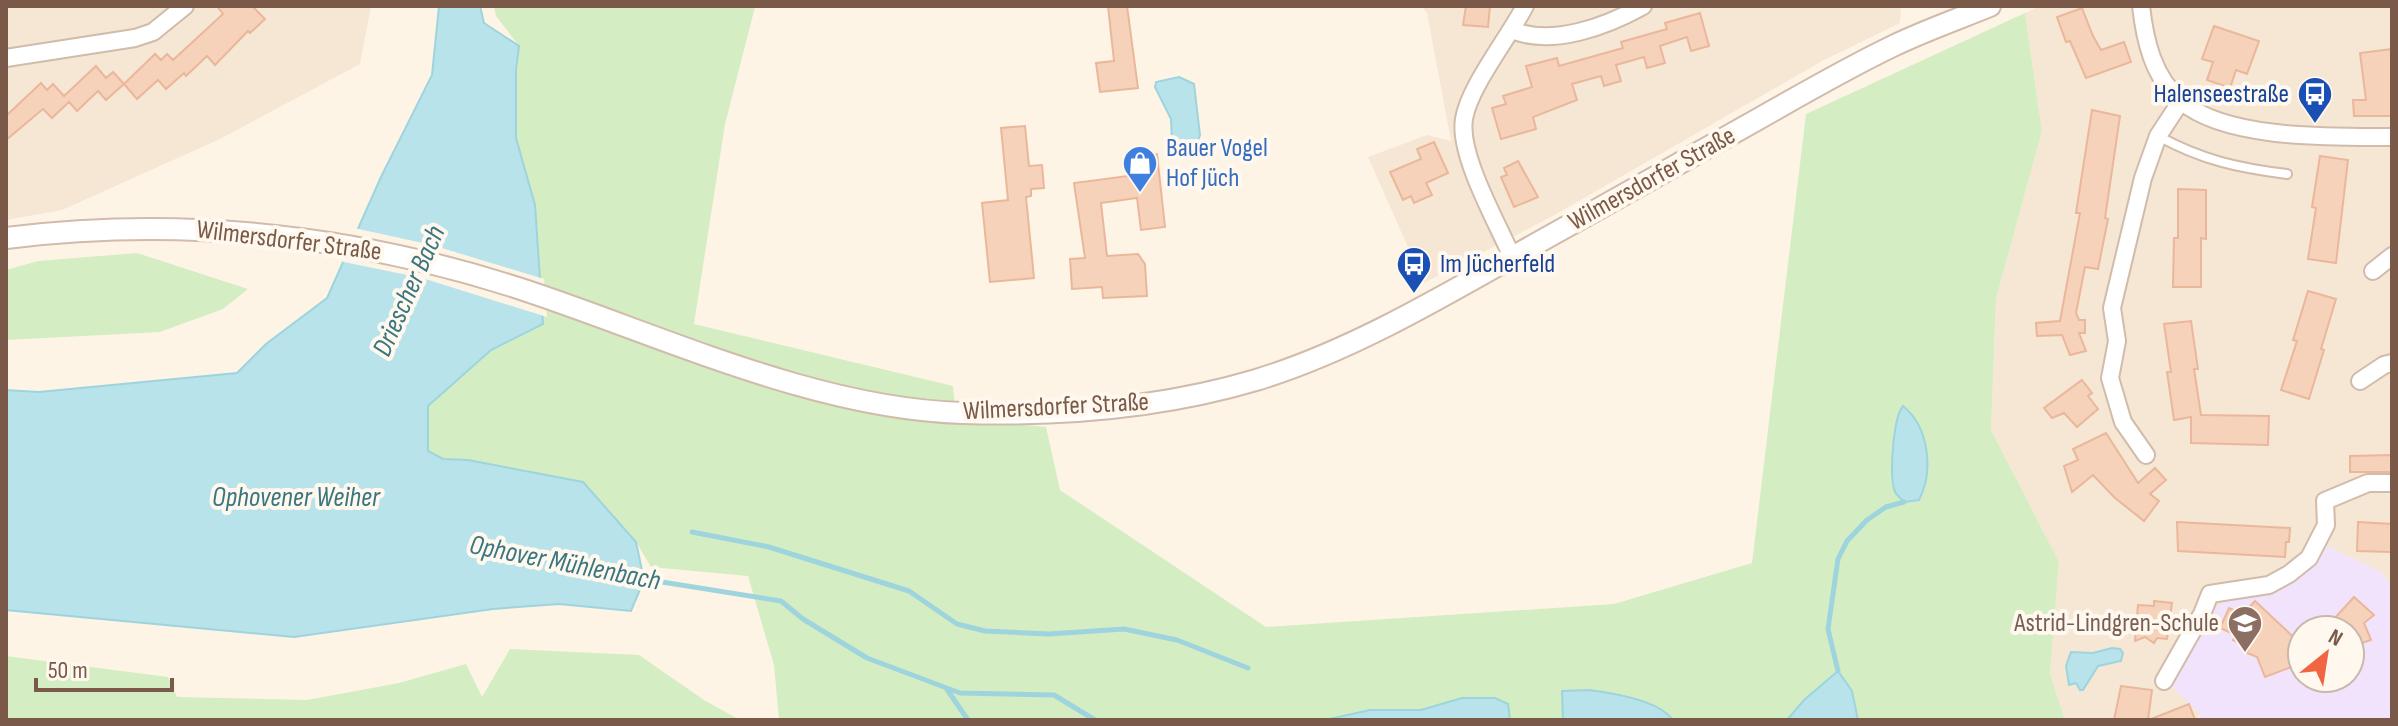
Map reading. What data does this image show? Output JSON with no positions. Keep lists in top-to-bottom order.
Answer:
{
  "streets": {
    "street": ["Wilmersdorfer Straße"]
  },
  "water": ["Driescher Bach", "Ophovener Weiher", "Ophover Mühlenbach"],
  "places": {
    "bus stop": ["Halenseestraße", "Im Jücherfeld"],
    "shop": ["Bauer Vogel Hof Jüch"],
    "school or university": ["Astrid-Lindgren-Schule"]
  },
  "scale_bar": "50 m",
  "north": "top right"
}
